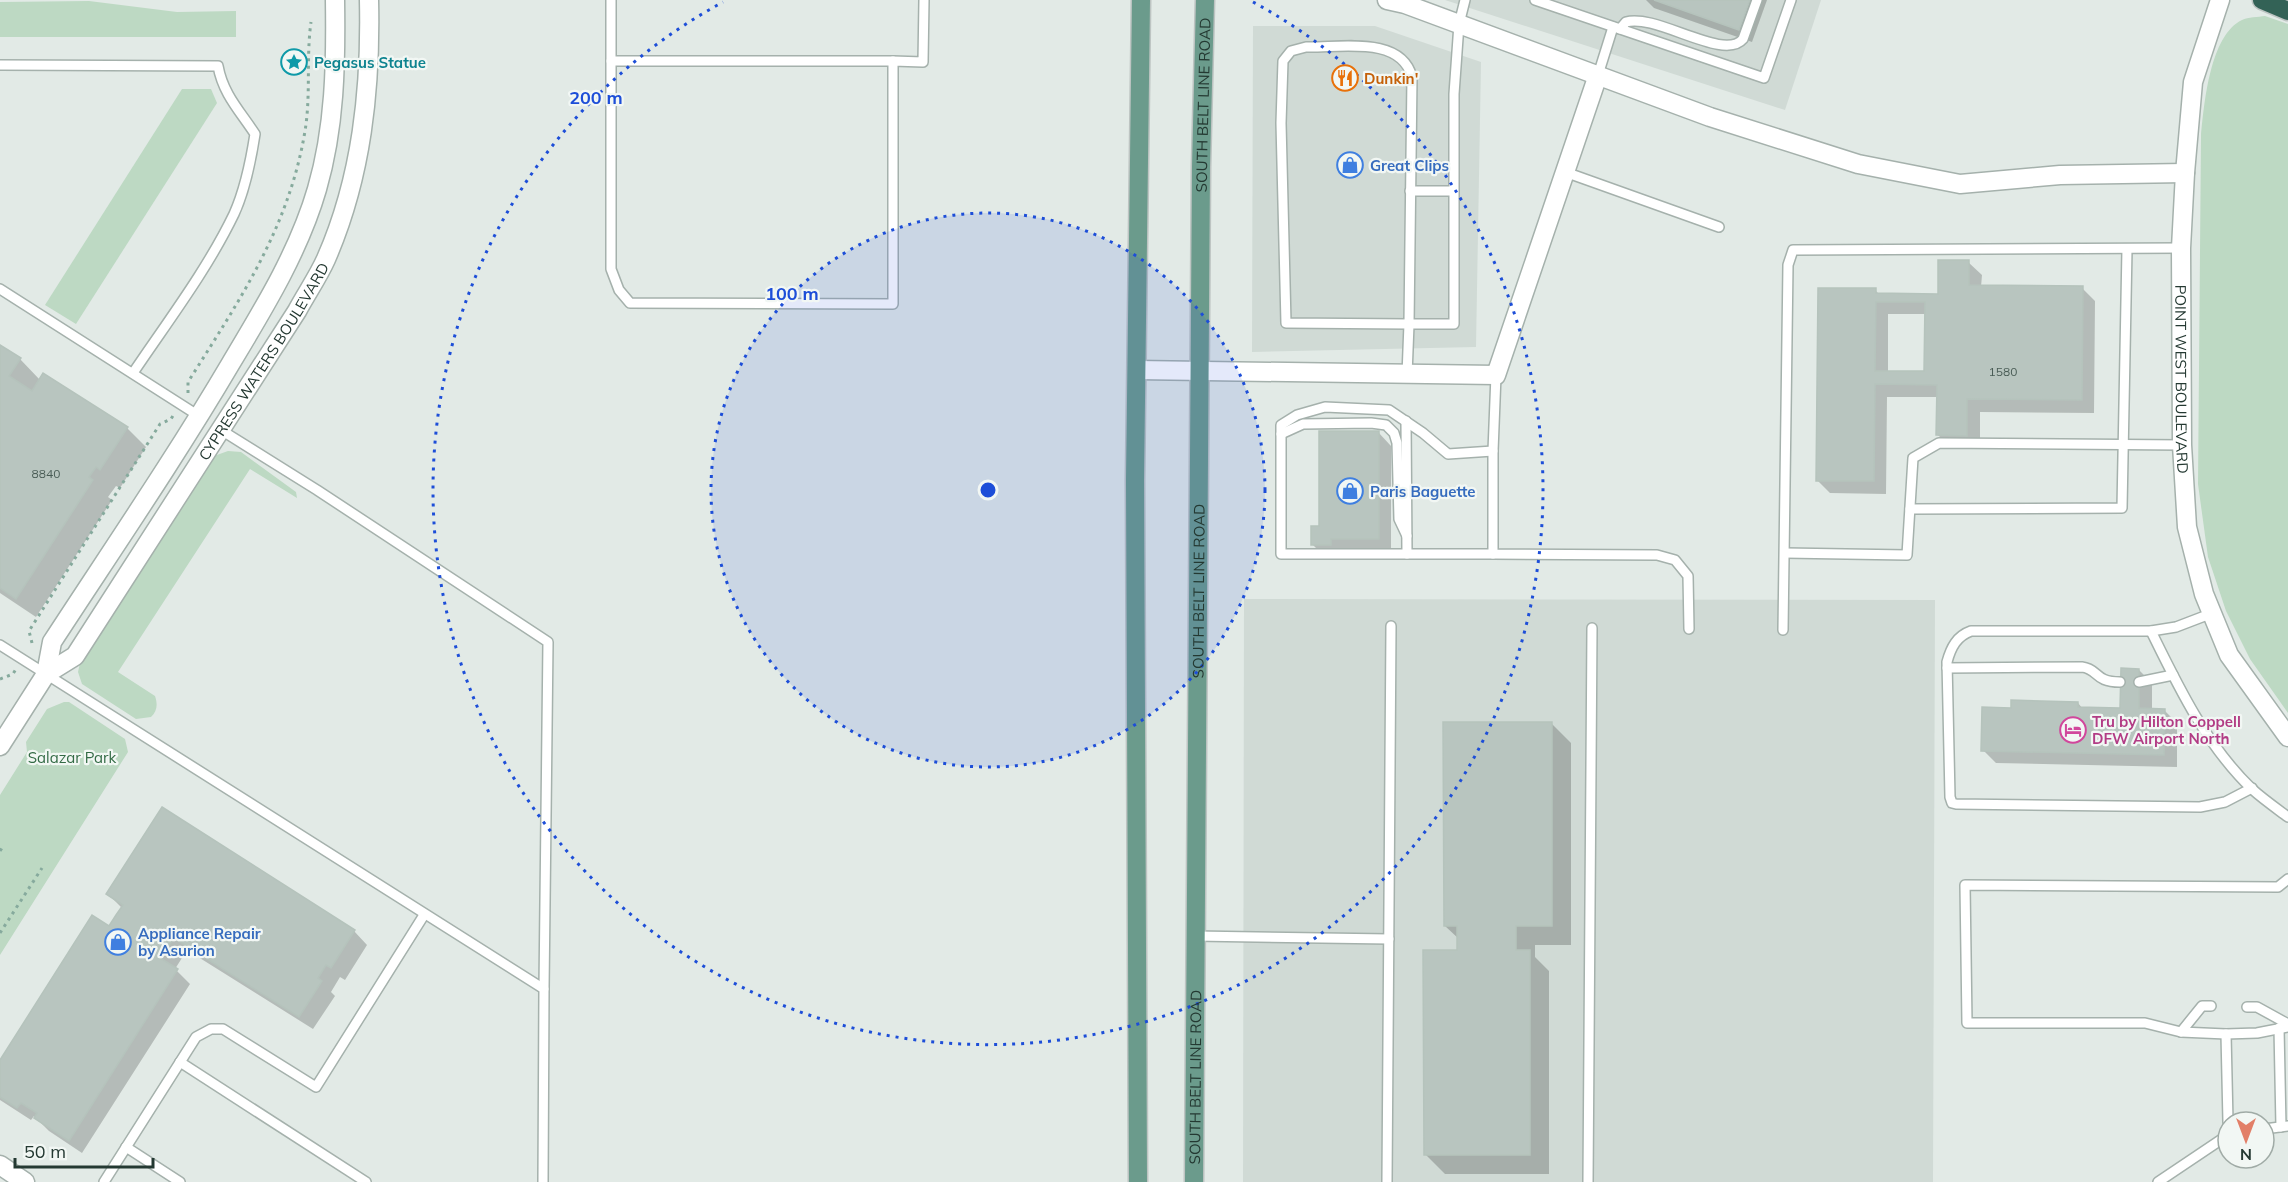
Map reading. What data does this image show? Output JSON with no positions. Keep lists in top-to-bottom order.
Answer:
{
  "streets": {
    "main road": ["SOUTH BELT LINE ROAD"],
    "street": ["CYPRESS WATERS BOULEVARD", "POINT WEST BOULEVARD"]
  },
  "parks": ["Salazar Park"],
  "places": {
    "place": ["Pegasus Statue"],
    "restaurant": ["Dunkin'"],
    "shop": ["Great Clips", "Paris Baguette", "Appliance Repair by Asurion"],
    "hotel": ["Tru by Hilton Coppell DFW Airport North"]
  },
  "house_numbers": ["1580", "8840"],
  "scale_bar": "50 m",
  "north": "bottom",
  "rings": ["200 m", "100 m"]
}
